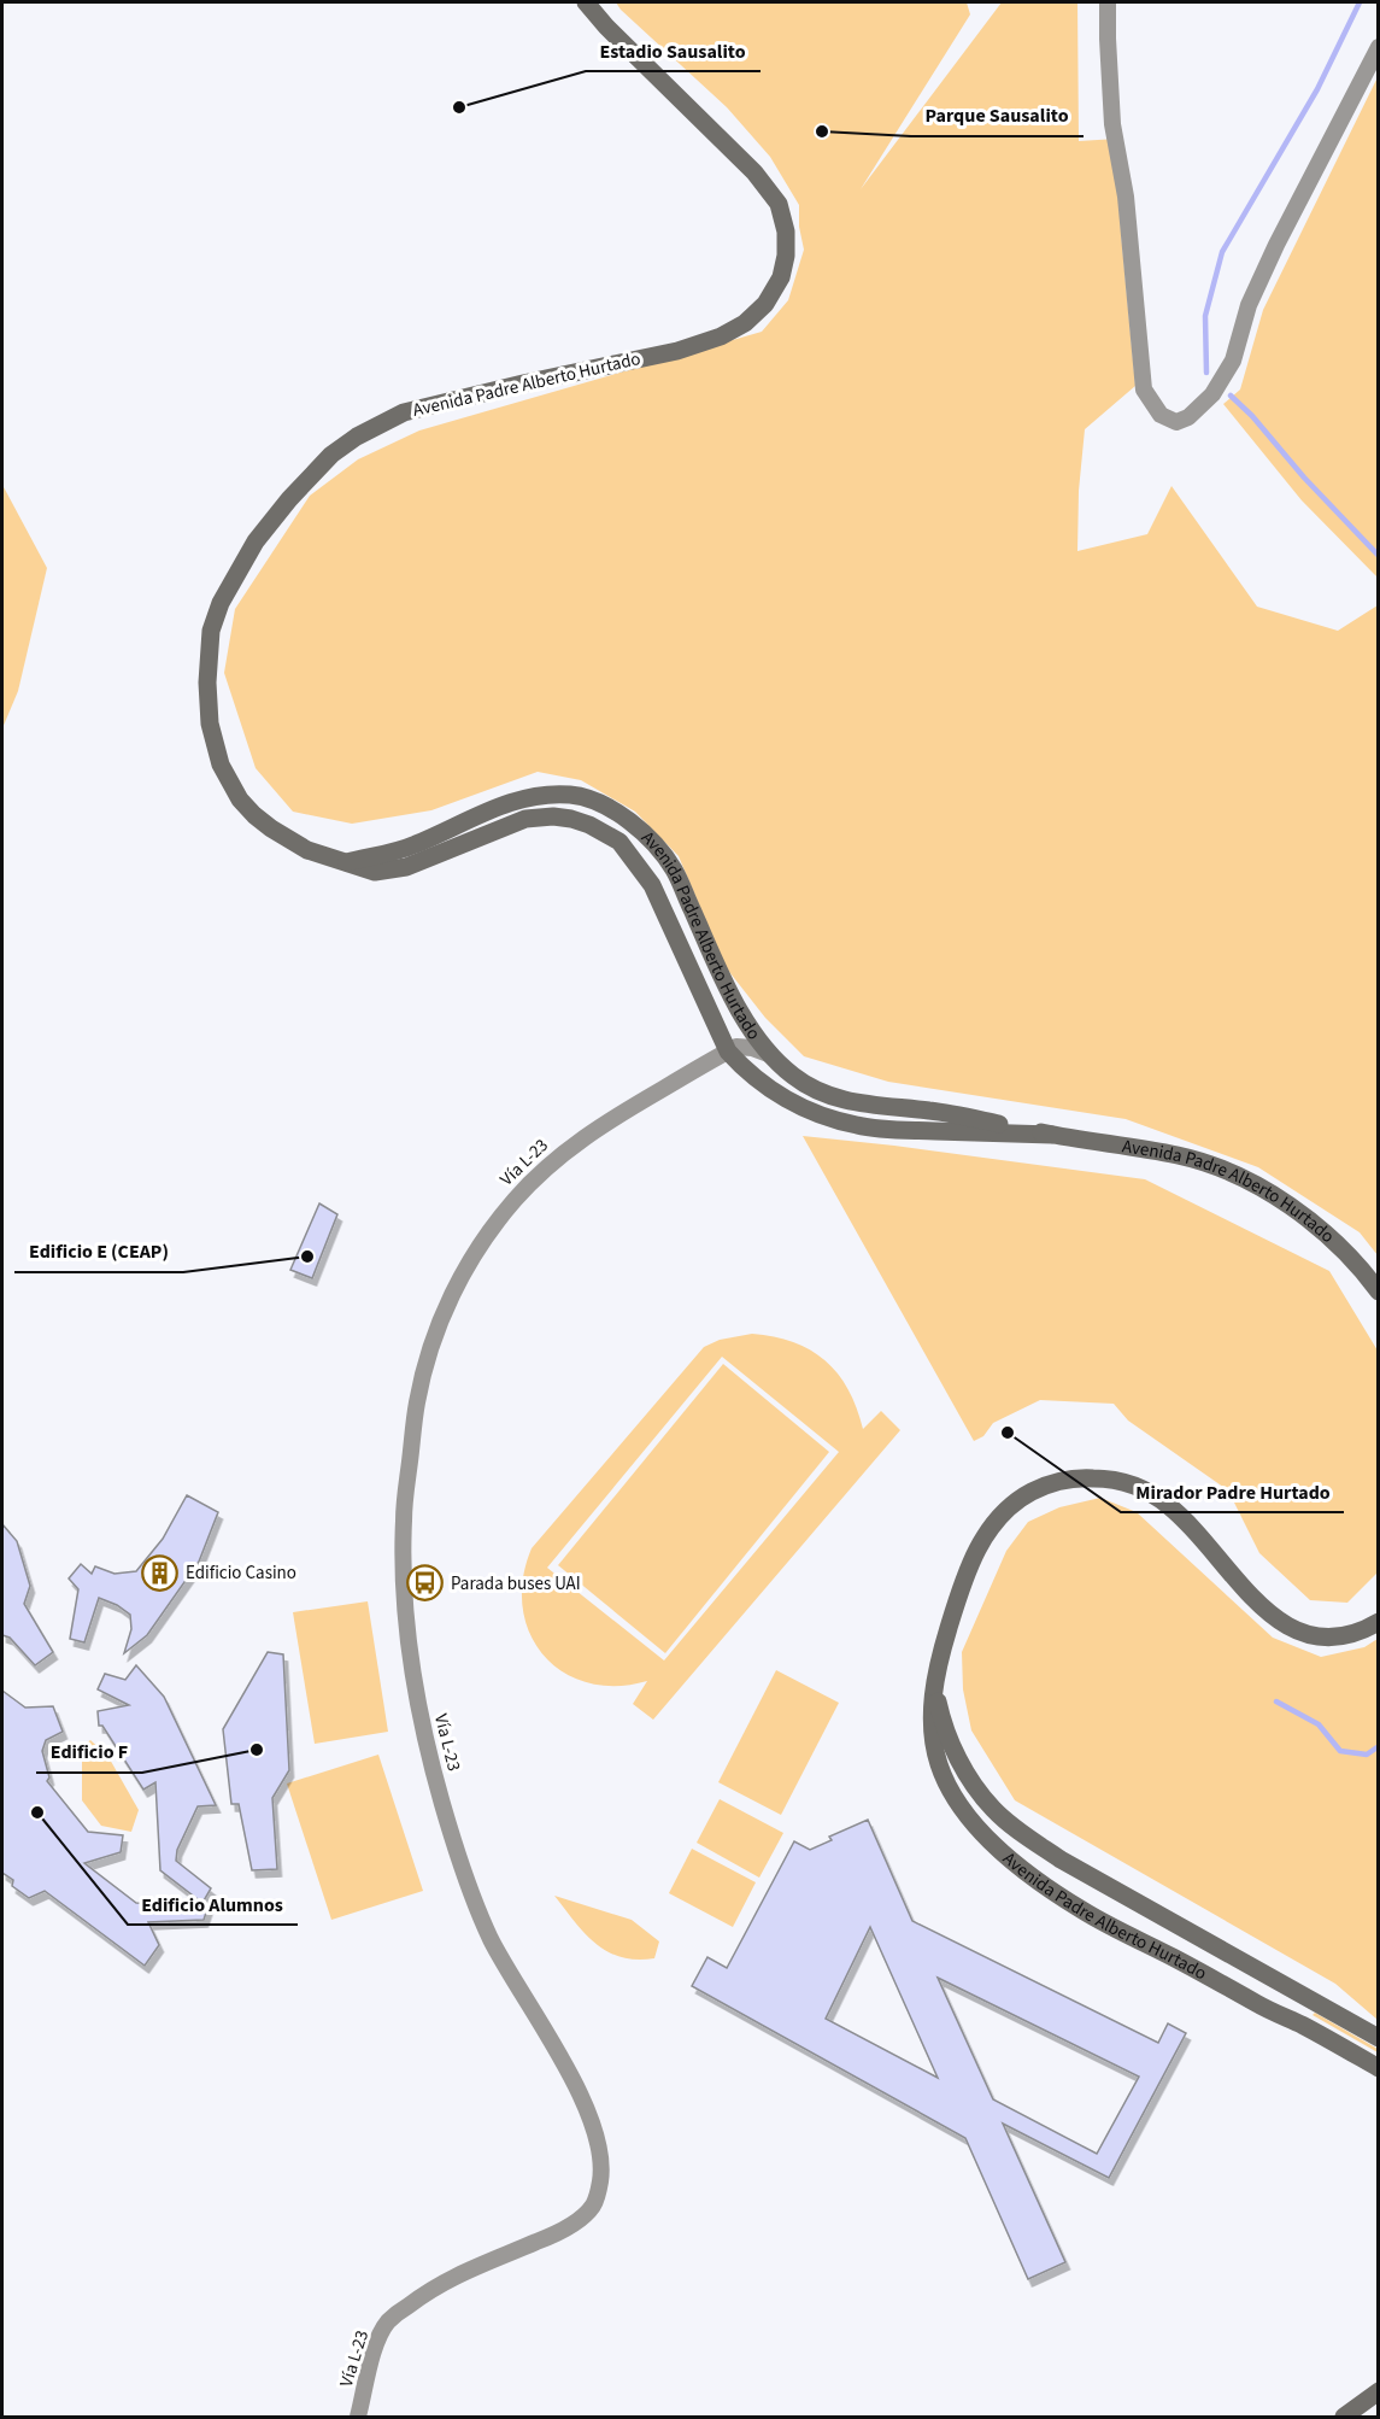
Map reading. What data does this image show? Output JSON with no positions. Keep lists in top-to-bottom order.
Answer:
{
  "streets": {
    "main road": ["Avenida Padre Alberto Hurtado"],
    "street": ["Vía L-23"]
  },
  "crossings": [
    ["Avenida Padre Alberto Hurtado", "Vía L-23"]
  ],
  "places": {
    "other": [
      "Estadio Sausalito",
      "Parque Sausalito",
      "Edificio E (CEAP)",
      "Mirador Padre Hurtado",
      "Edificio F",
      "Edificio Alumnos"
    ],
    "building": ["Edificio Casino"],
    "bus stop": ["Parada buses UAI"]
  }
}
